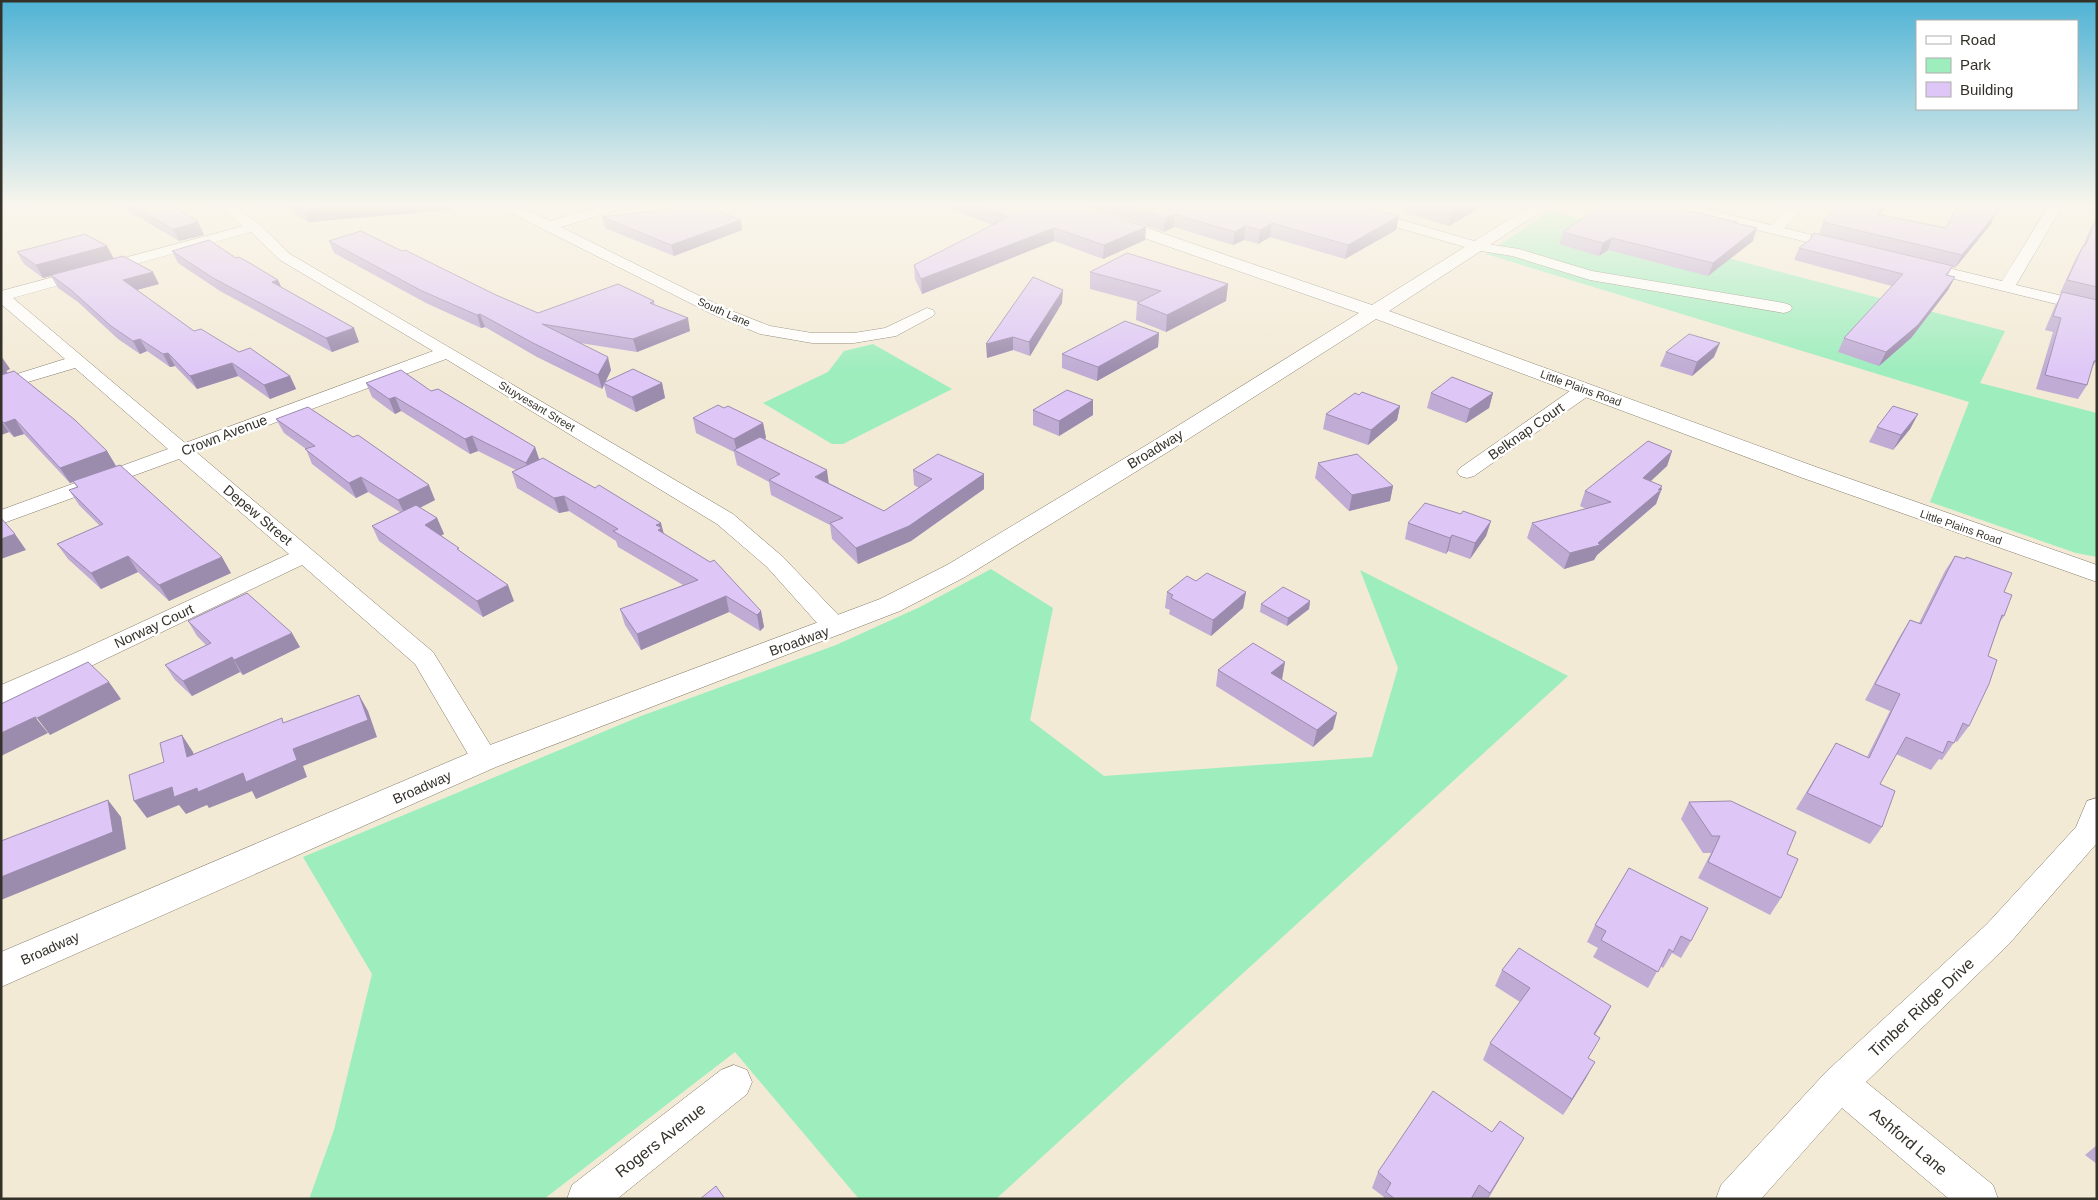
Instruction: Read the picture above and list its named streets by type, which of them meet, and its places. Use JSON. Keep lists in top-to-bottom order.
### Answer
{
  "streets": {
    "main road": ["Little Plains Road", "Broadway"],
    "street": [
      "South Lane",
      "Stuyvesant Street",
      "Belknap Court",
      "Crown Avenue",
      "Depew Street",
      "Norway Court",
      "Timber Ridge Drive",
      "Rogers Avenue",
      "Ashford Lane"
    ]
  },
  "crossings": [
    ["Little Plains Road", "Belknap Court"],
    ["Little Plains Road", "Broadway"],
    ["Stuyvesant Street", "Crown Avenue"],
    ["Stuyvesant Street", "Broadway"],
    ["Crown Avenue", "Depew Street"],
    ["Broadway", "Depew Street"],
    ["Depew Street", "Norway Court"],
    ["Timber Ridge Drive", "Ashford Lane"]
  ],
  "legend": ["Road", "Park", "Building"]
}
